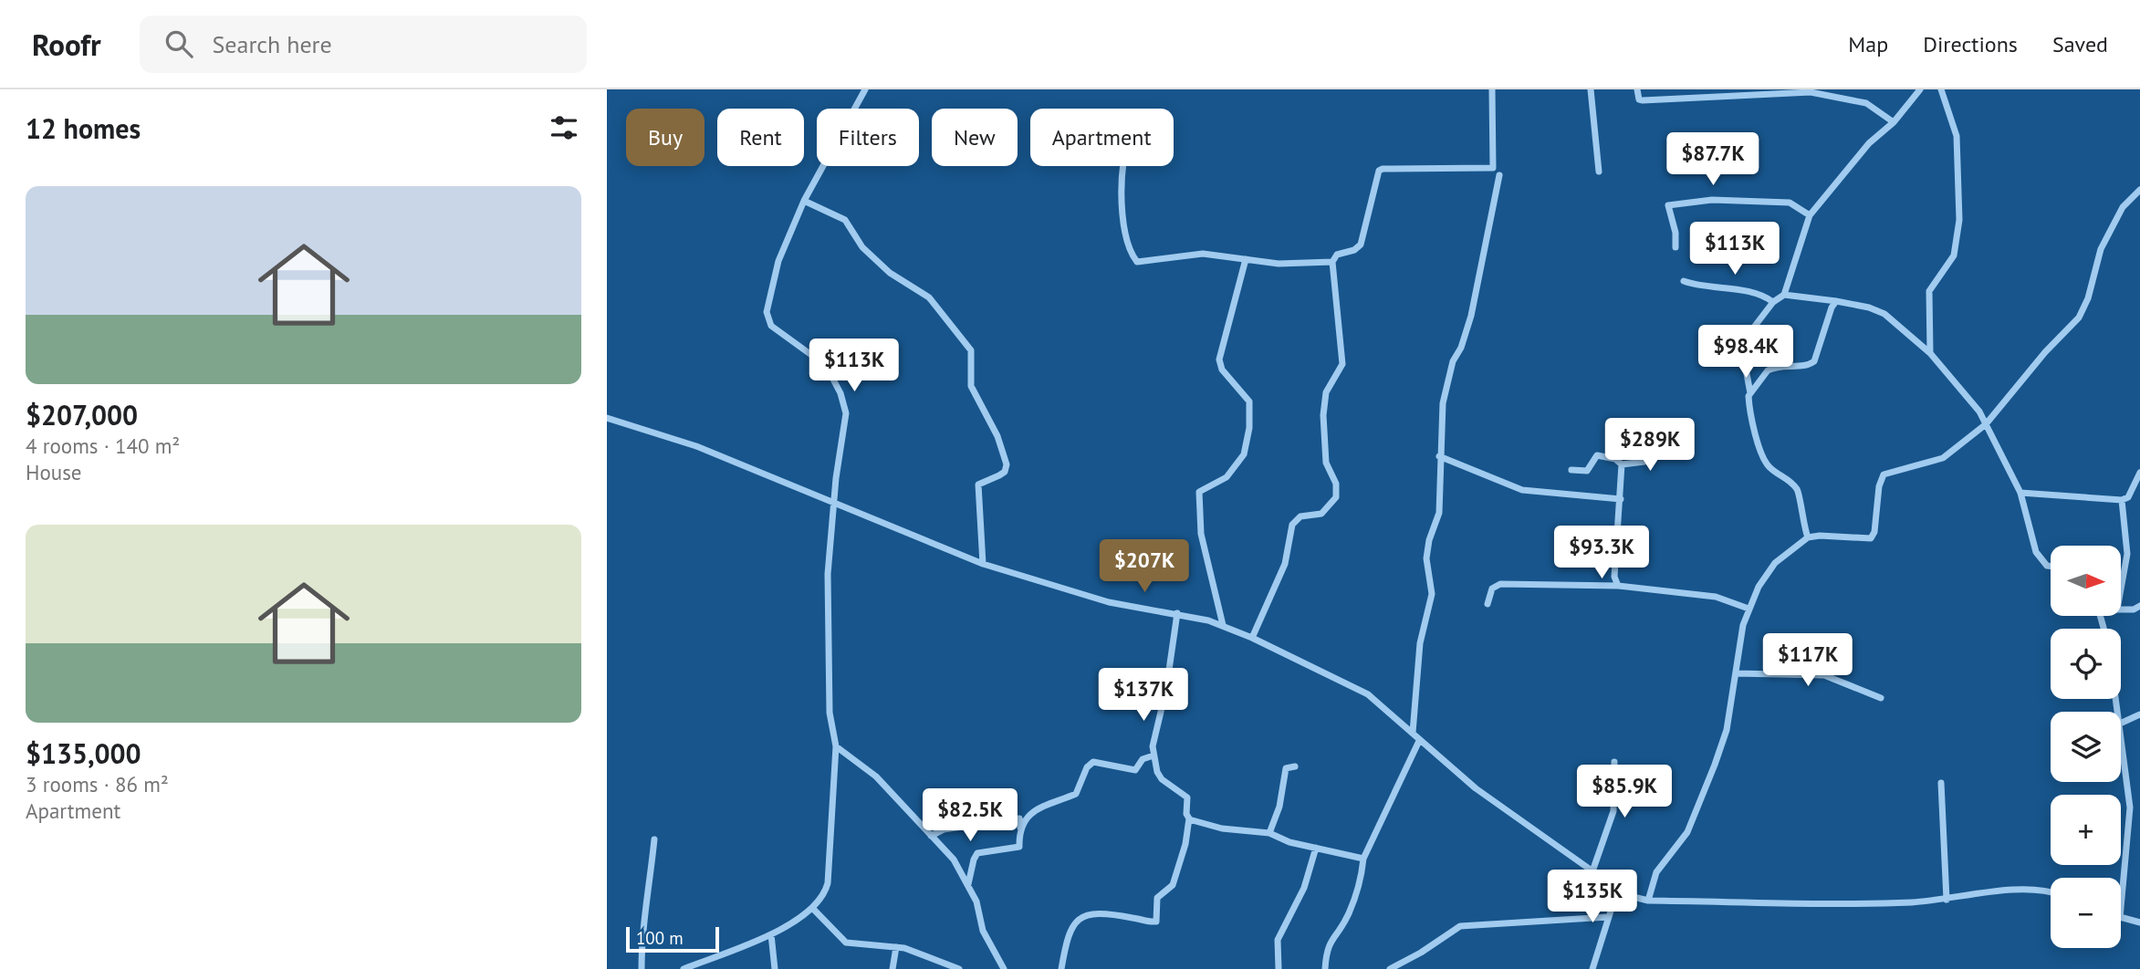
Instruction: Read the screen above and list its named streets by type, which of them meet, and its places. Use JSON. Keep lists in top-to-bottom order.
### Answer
{
  "scale_bar": "100 m",
  "north": "right",
  "page": {
    "header": "Roofr",
    "search": "Search here",
    "nav": ["Map", "Directions", "Saved"],
    "heading": "12 homes",
    "chip": [
      "Buy",
      "Rent",
      "Filters",
      "New",
      "Apartment"
    ],
    "price": [
      "$87.7K",
      "$113K",
      "$98.4K",
      "$113K",
      "$289K",
      "$93.3K",
      "$207K",
      "$117K",
      "$137K",
      "$85.9K",
      "$82.5K",
      "$135K"
    ],
    "list": [
      {
        "name": "$207,000",
        "note": "4 rooms · 140 m² · House"
      },
      {
        "name": "$135,000",
        "note": "3 rooms · 86 m² · Apartment"
      }
    ],
    "map_buttons": ["+", "−"],
    "scale": "100 m"
  }
}
